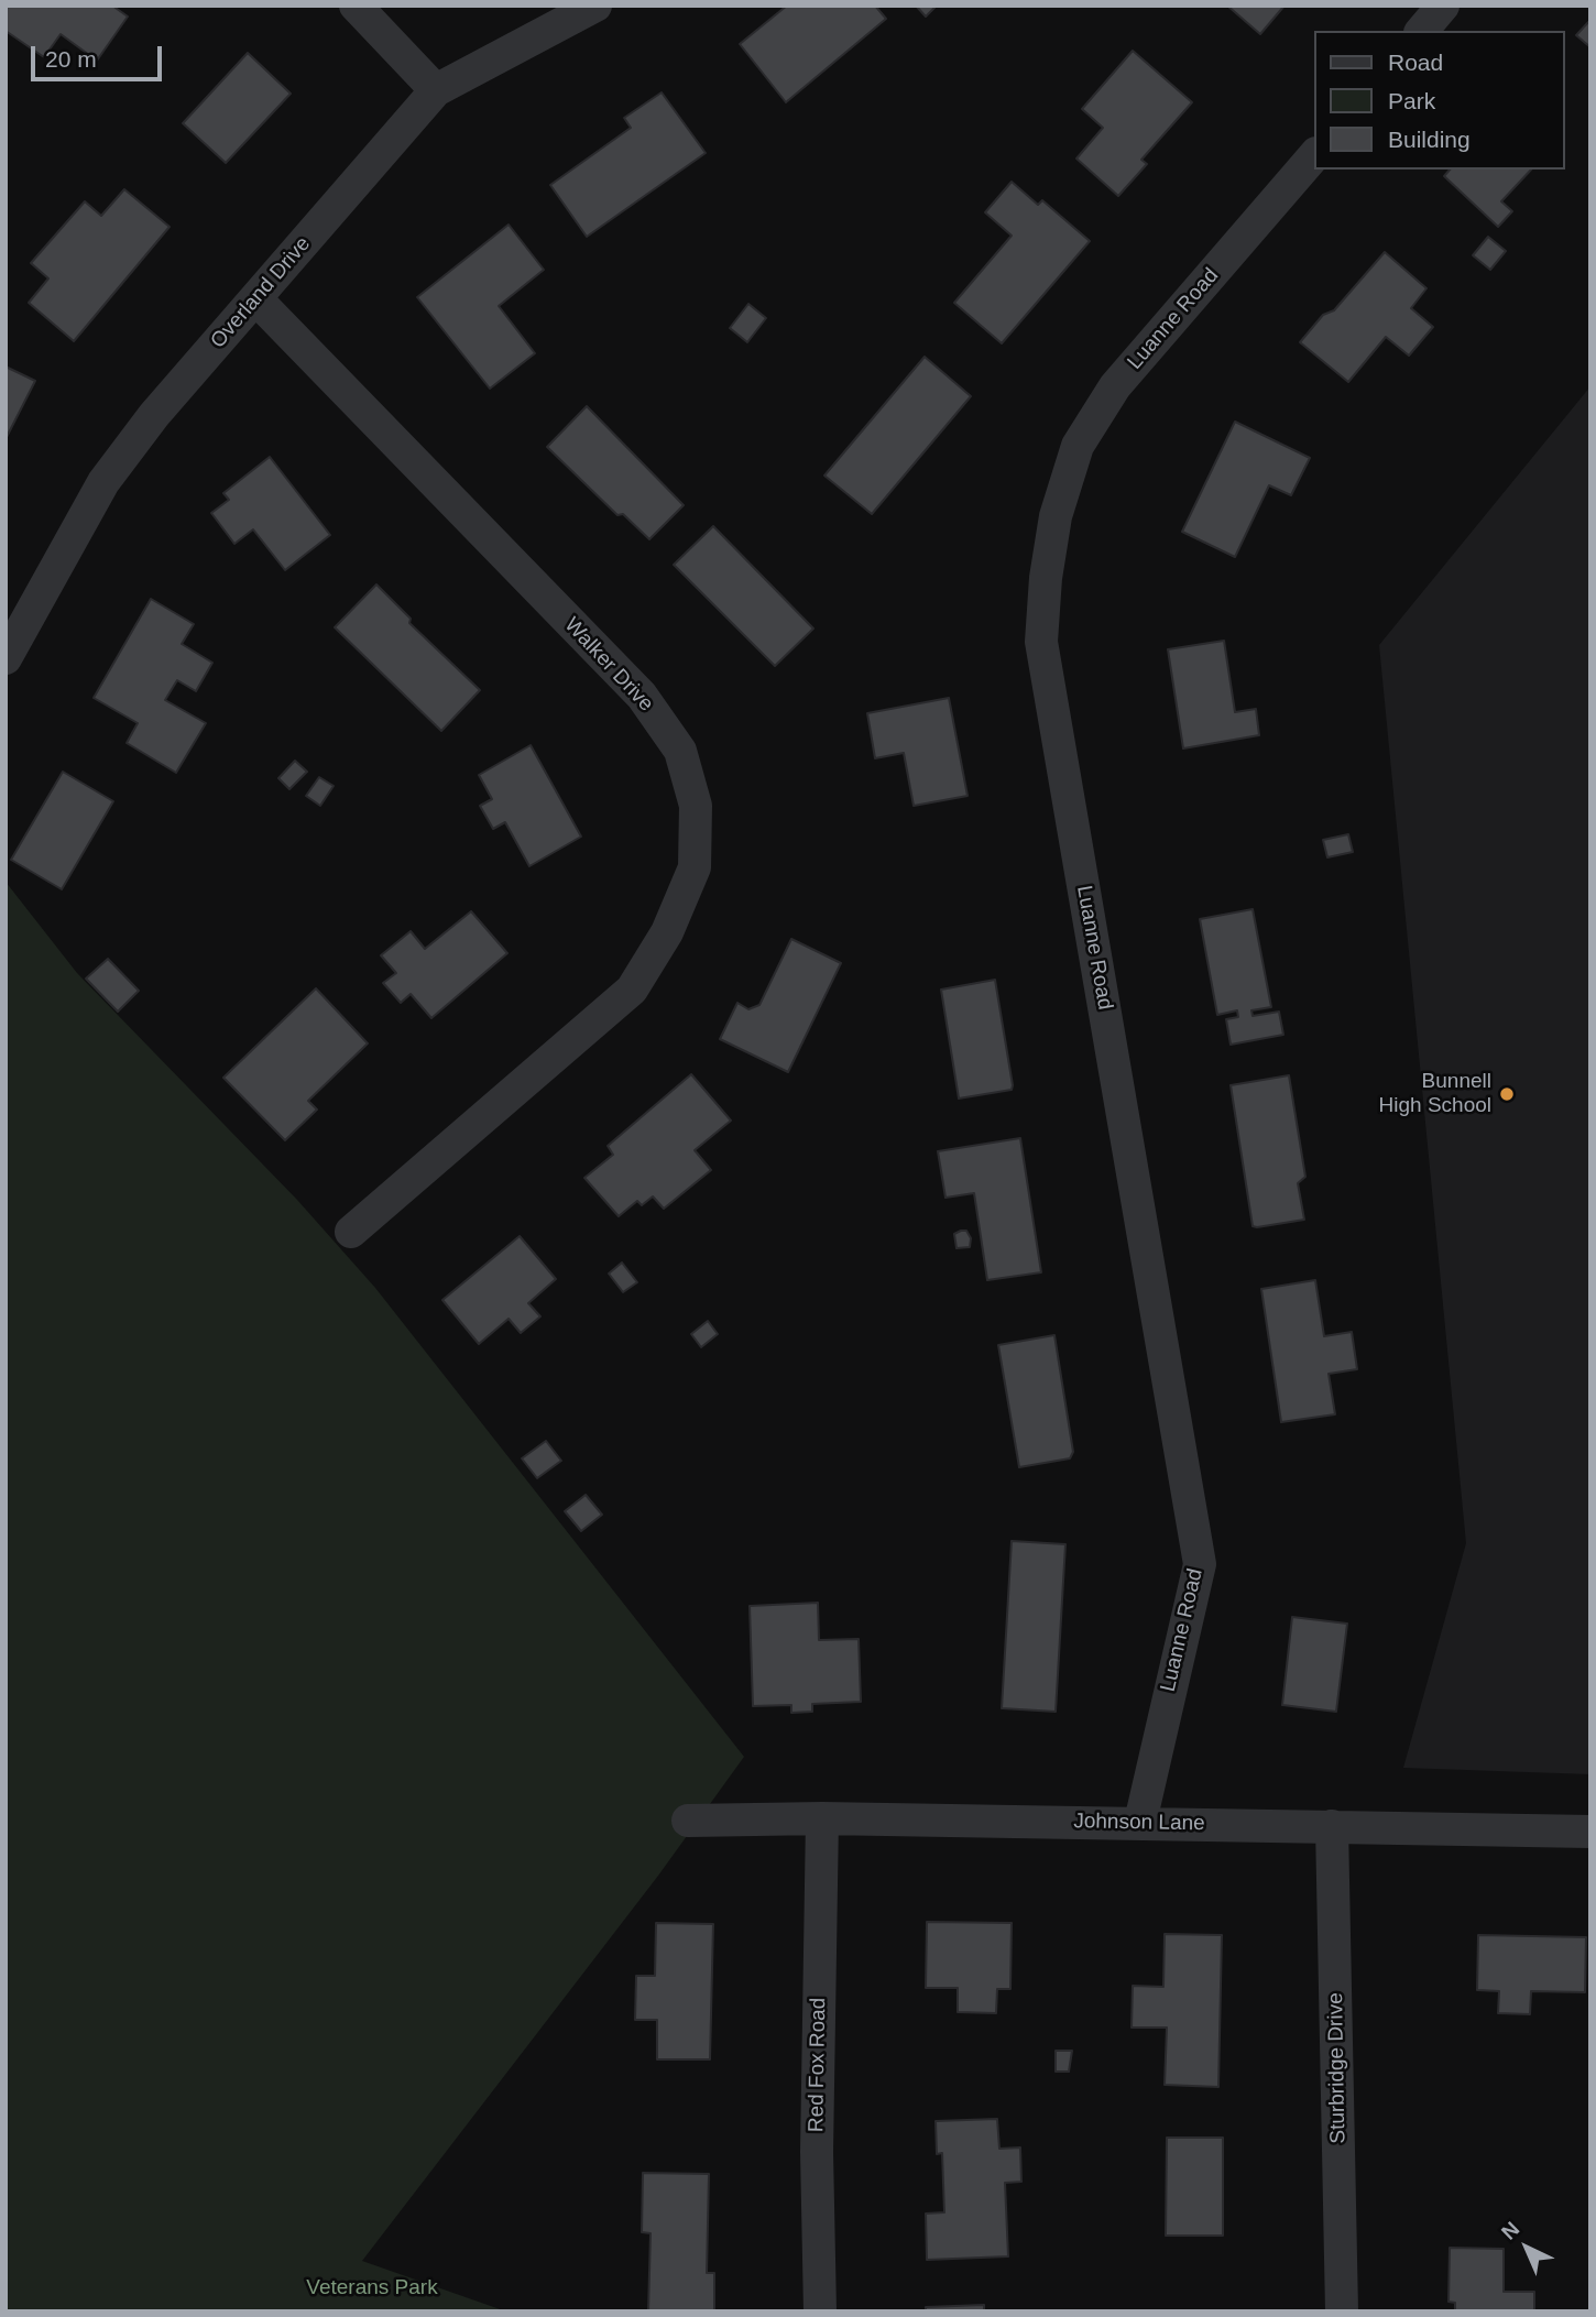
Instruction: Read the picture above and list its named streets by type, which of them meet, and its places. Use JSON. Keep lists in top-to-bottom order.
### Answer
{
  "streets": {
    "street": [
      "Overland Drive",
      "Luanne Road",
      "Walker Drive",
      "Johnson Lane",
      "Red Fox Road",
      "Sturbridge Drive"
    ]
  },
  "crossings": [
    ["Overland Drive", "Walker Drive"],
    ["Luanne Road", "Johnson Lane"],
    ["Johnson Lane", "Red Fox Road"],
    ["Johnson Lane", "Sturbridge Drive"]
  ],
  "parks": ["Veterans Park"],
  "places": ["Bunnell High School"],
  "legend": ["Road", "Park", "Building"],
  "scale_bar": "20 m",
  "north": "top left"
}
